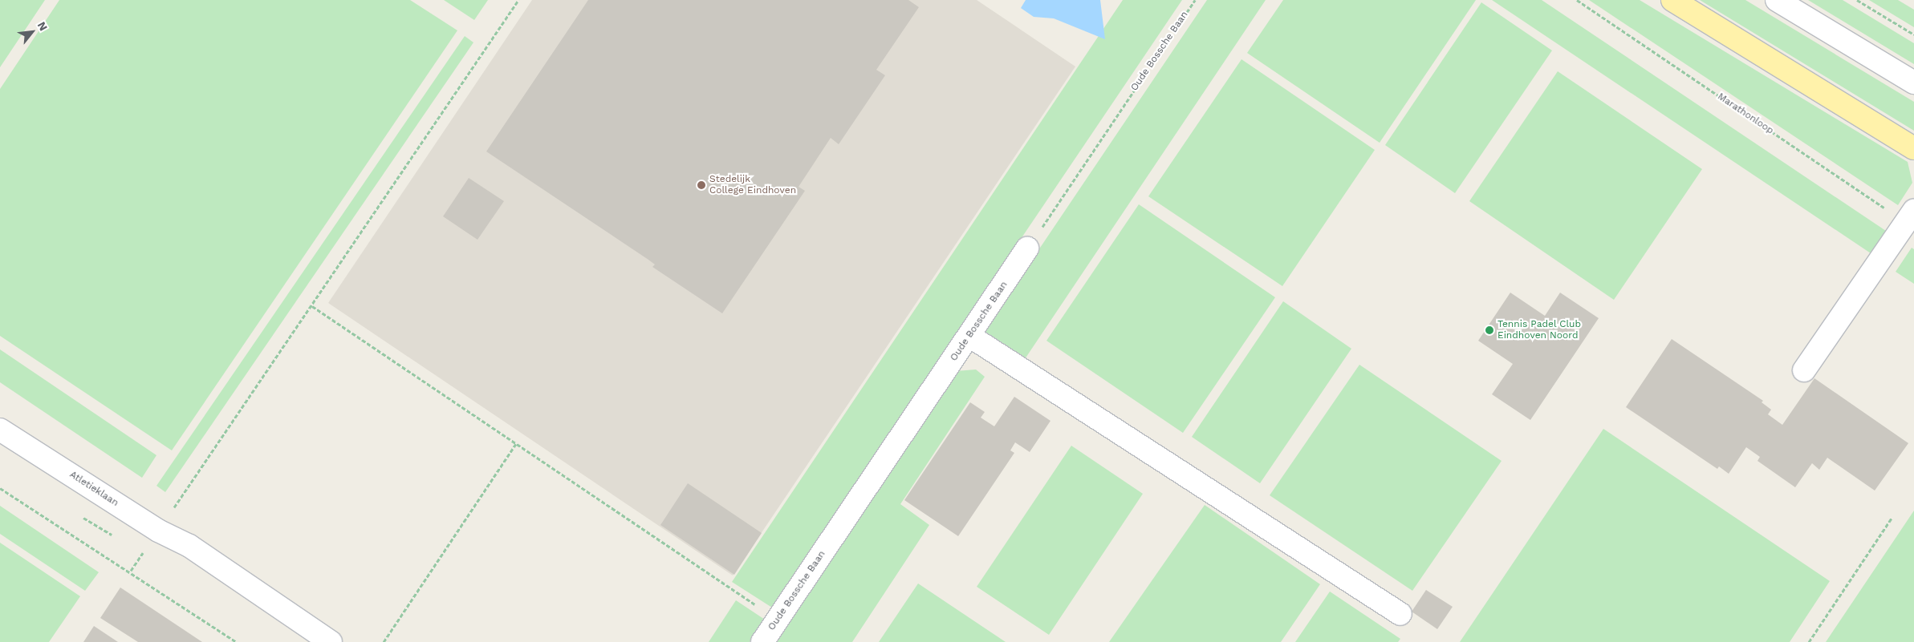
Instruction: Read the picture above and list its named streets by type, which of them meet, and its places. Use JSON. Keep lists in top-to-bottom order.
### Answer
{
  "streets": {
    "street": ["Oude Bossche Baan", "Atletieklaan"],
    "path": ["Marathonloop"]
  },
  "places": ["Stedelijk College Eindhoven", "Tennis Padel Club Eindhoven Noord"],
  "north": "top right"
}
